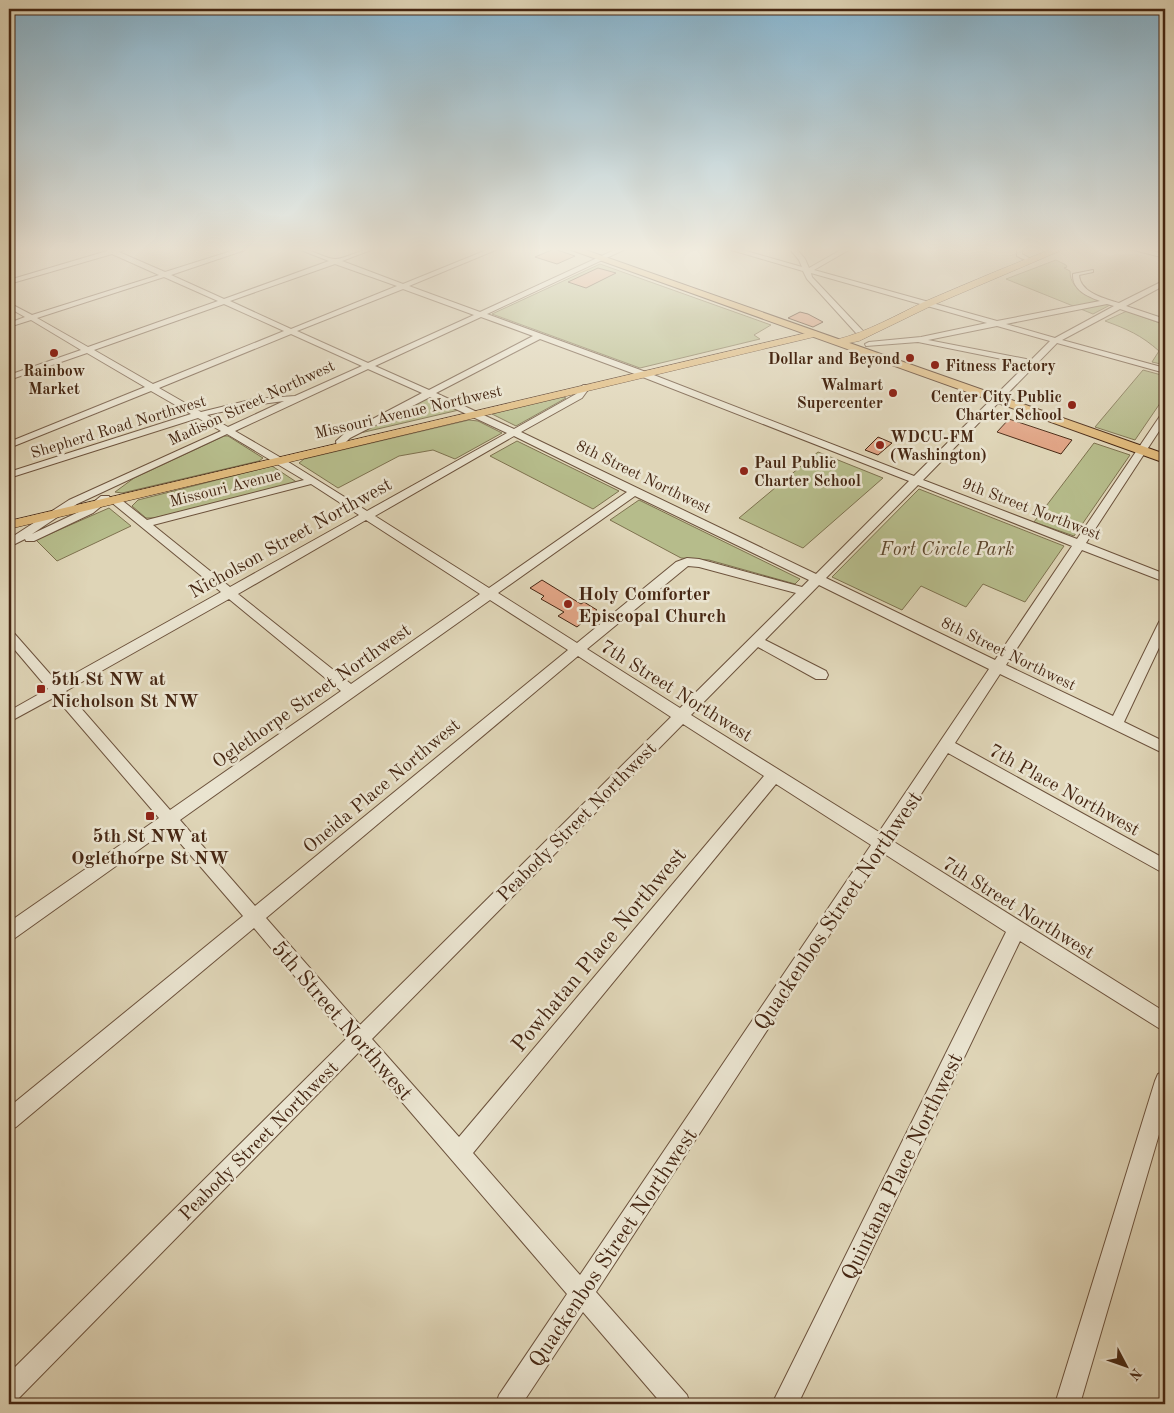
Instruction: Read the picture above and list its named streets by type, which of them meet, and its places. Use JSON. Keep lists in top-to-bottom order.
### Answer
{
  "streets": {
    "main road": ["Missouri Avenue Northwest"],
    "street": [
      "Madison Street Northwest",
      "Shepherd Road Northwest",
      "8th Street Northwest",
      "Missouri Avenue",
      "9th Street Northwest",
      "Nicholson Street Northwest",
      "7th Street Northwest",
      "Oglethorpe Street Northwest",
      "Oneida Place Northwest",
      "7th Place Northwest",
      "Peabody Street Northwest",
      "Quackenbos Street Northwest",
      "Powhatan Place Northwest",
      "5th Street Northwest",
      "Quintana Place Northwest"
    ]
  },
  "crossings": [
    ["Madison Street Northwest", "Missouri Avenue Northwest"],
    ["Madison Street Northwest", "Shepherd Road Northwest"],
    ["Madison Street Northwest", "8th Street Northwest"],
    ["Madison Street Northwest", "9th Street Northwest"],
    ["Madison Street Northwest", "7th Street Northwest"],
    ["Missouri Avenue Northwest", "8th Street Northwest"],
    ["Missouri Avenue Northwest", "9th Street Northwest"],
    ["Missouri Avenue Northwest", "Nicholson Street Northwest"],
    ["Missouri Avenue Northwest", "7th Street Northwest"],
    ["Shepherd Road Northwest", "7th Street Northwest"],
    ["8th Street Northwest", "Nicholson Street Northwest"],
    ["8th Street Northwest", "Oglethorpe Street Northwest"],
    ["8th Street Northwest", "Peabody Street Northwest"],
    ["8th Street Northwest", "Quackenbos Street Northwest"],
    ["Missouri Avenue", "7th Street Northwest"],
    ["9th Street Northwest", "Peabody Street Northwest"],
    ["9th Street Northwest", "Quackenbos Street Northwest"],
    ["Nicholson Street Northwest", "7th Street Northwest"],
    ["Nicholson Street Northwest", "5th Street Northwest"],
    ["7th Street Northwest", "Oglethorpe Street Northwest"],
    ["7th Street Northwest", "Oneida Place Northwest"],
    ["7th Street Northwest", "Peabody Street Northwest"],
    ["7th Street Northwest", "Quackenbos Street Northwest"],
    ["7th Street Northwest", "Powhatan Place Northwest"],
    ["7th Street Northwest", "Quintana Place Northwest"],
    ["Oglethorpe Street Northwest", "5th Street Northwest"],
    ["Oneida Place Northwest", "Peabody Street Northwest"],
    ["Oneida Place Northwest", "5th Street Northwest"],
    ["7th Place Northwest", "Quackenbos Street Northwest"],
    ["Peabody Street Northwest", "5th Street Northwest"],
    ["Quackenbos Street Northwest", "5th Street Northwest"],
    ["Powhatan Place Northwest", "5th Street Northwest"]
  ],
  "parks": ["Fort Circle Park"],
  "places": {
    "other": [
      "Rainbow Market",
      "Dollar and Beyond",
      "Fitness Factory",
      "Walmart Supercenter",
      "Center City Public Charter School",
      "WDCU-FM (Washington)",
      "Paul Public Charter School",
      "Holy Comforter Episcopal Church"
    ],
    "transit": ["5th St NW at Nicholson St NW", "5th St NW at Oglethorpe St NW"]
  },
  "north": "bottom right"
}
